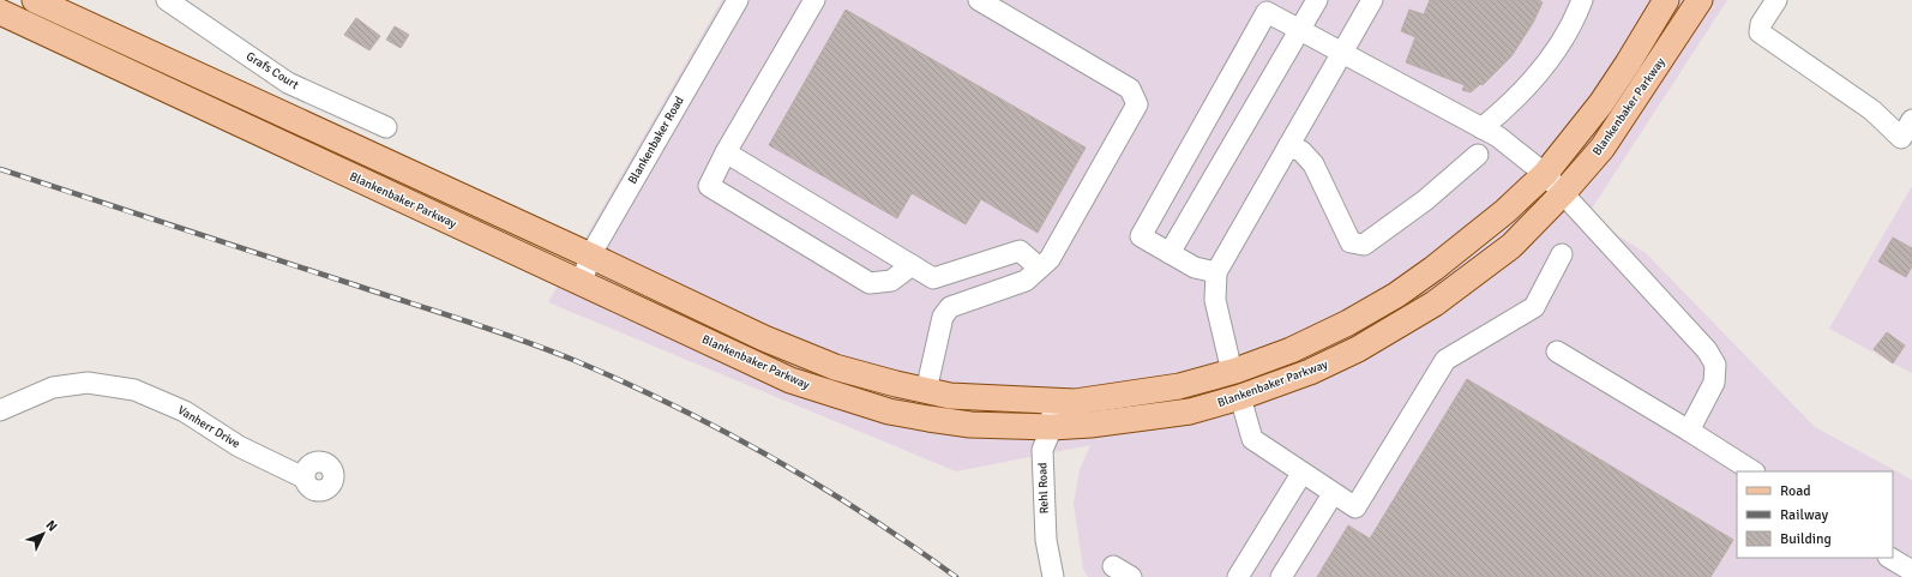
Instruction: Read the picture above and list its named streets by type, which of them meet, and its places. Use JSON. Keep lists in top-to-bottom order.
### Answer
{
  "streets": {
    "main road": ["Blankenbaker Parkway"],
    "street": [
      "Grafs Court",
      "Blankenbaker Road",
      "Vanherr Drive",
      "Rehl Road"
    ]
  },
  "crossings": [
    ["Blankenbaker Parkway", "Blankenbaker Road"],
    ["Blankenbaker Parkway", "Rehl Road"]
  ],
  "legend": ["Road", "Railway", "Building"],
  "north": "top right"
}
